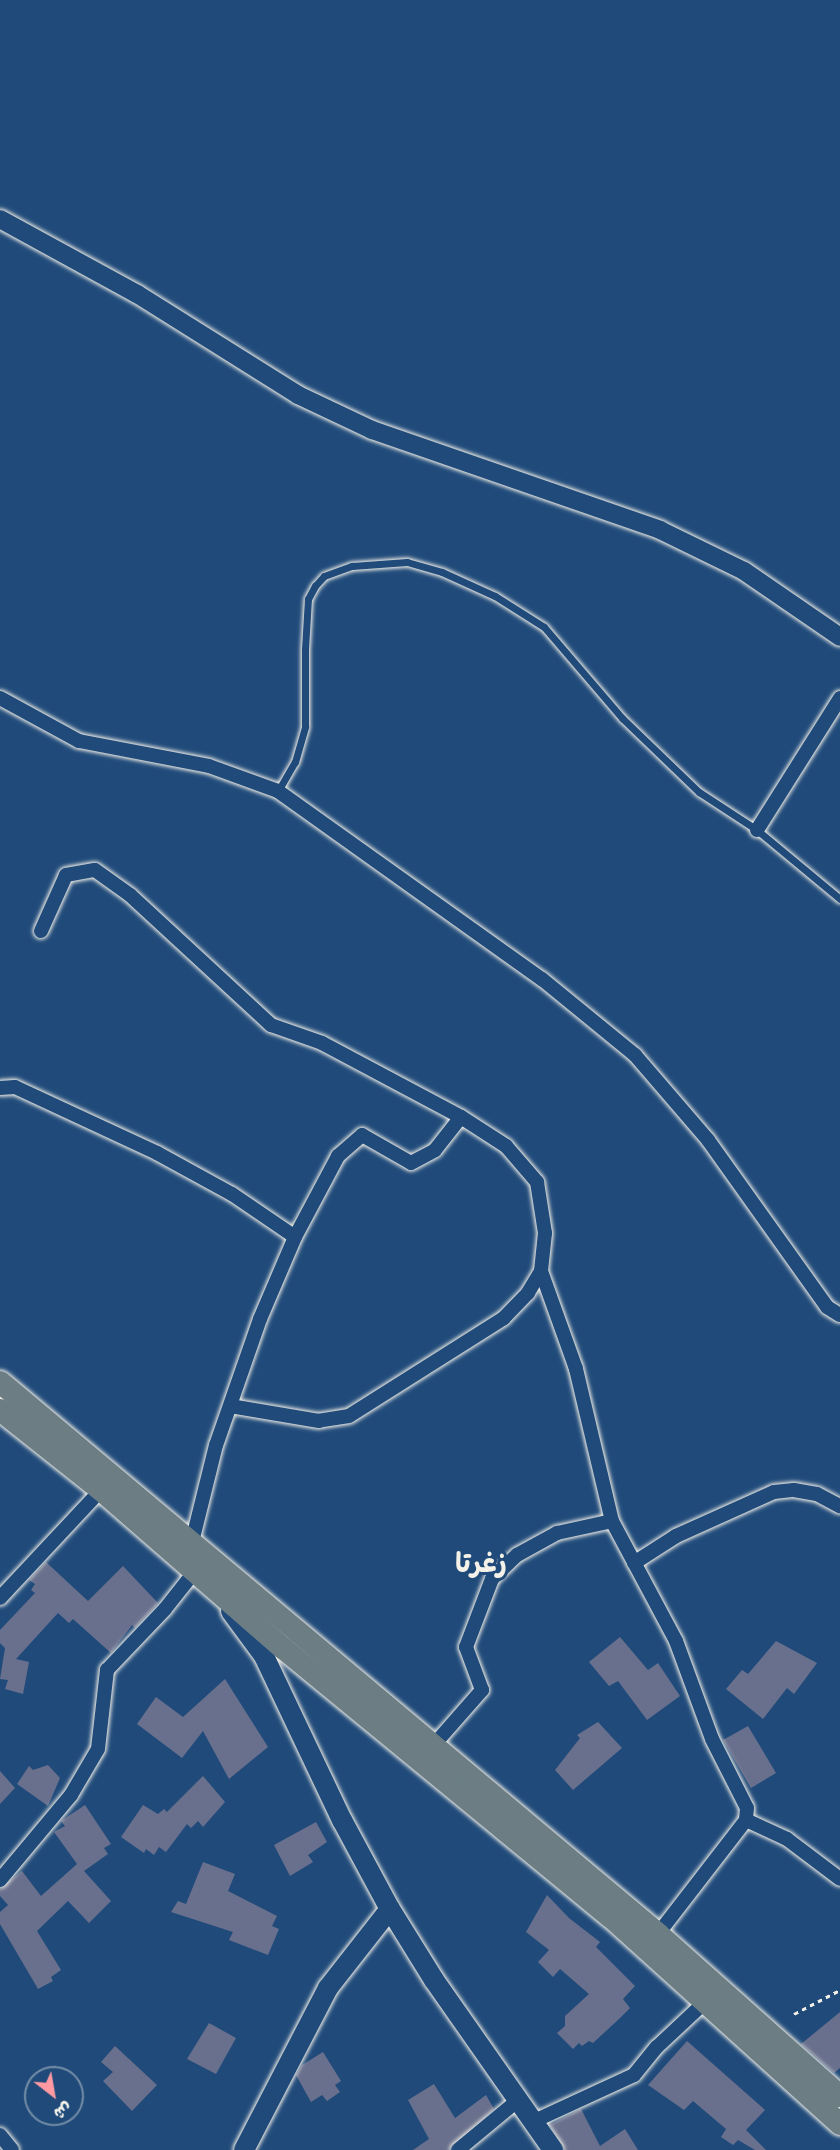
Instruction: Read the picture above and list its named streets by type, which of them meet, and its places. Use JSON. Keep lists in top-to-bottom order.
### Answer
{
  "districts": ["زغرتا"],
  "north": "bottom right"
}
